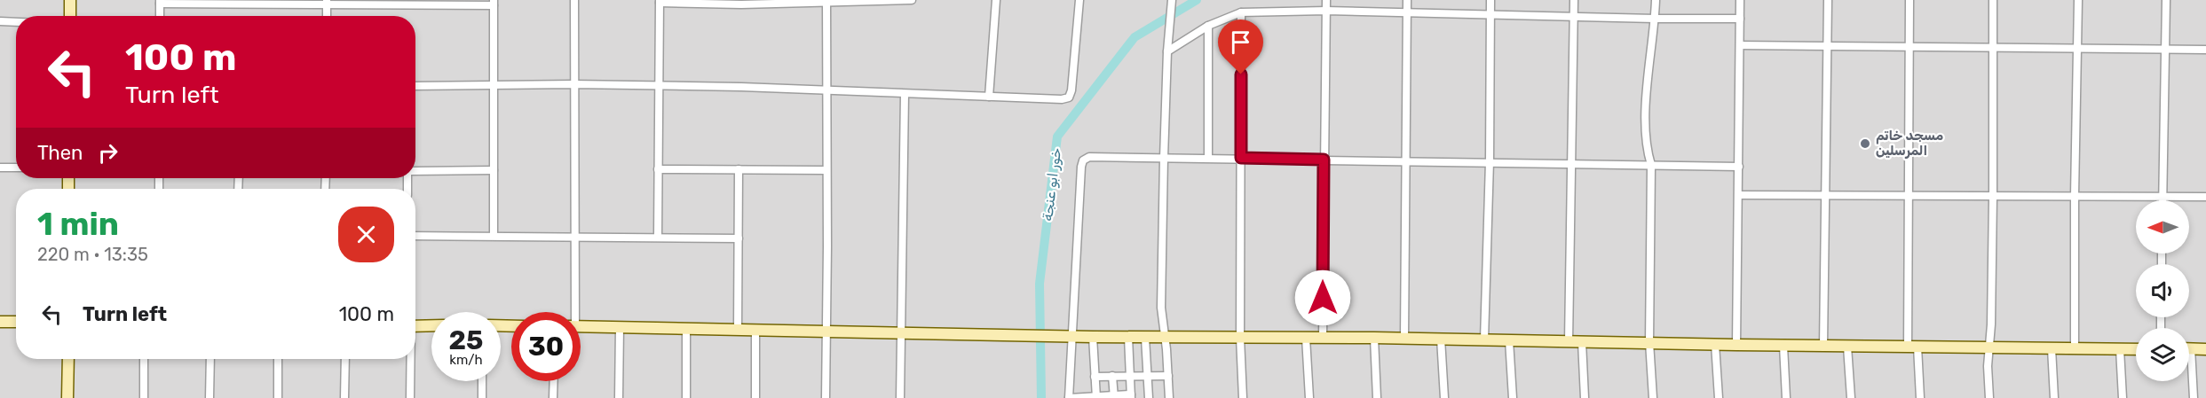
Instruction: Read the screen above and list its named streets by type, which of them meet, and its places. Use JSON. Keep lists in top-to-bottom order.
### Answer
{
  "water": ["خور ابو عنجة"],
  "places": ["مسجد خاتم المرسلين"],
  "north": "left",
  "page": {
    "turn": ["100 m", "Turn left"],
    "then": "Then",
    "heading": ["1 min", "220 m · 13:35"],
    "list": [
      {
        "name": "Turn left",
        "value": "100 m"
      }
    ],
    "speed": "25 km/h",
    "limit": "30"
  }
}
